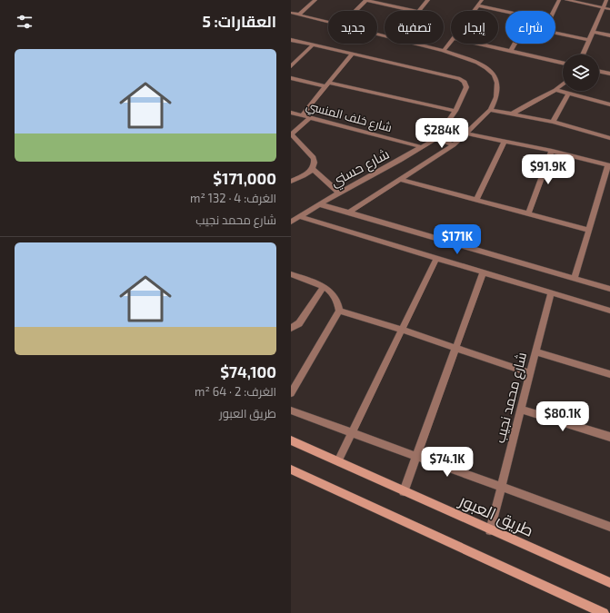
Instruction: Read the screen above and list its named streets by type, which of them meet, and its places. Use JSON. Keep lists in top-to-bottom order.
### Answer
{
  "streets": {
    "street": [
      "شارع خلف المنسي",
      "شارع حسني",
      "شارع محمد نجيب",
      "طريق العبور"
    ]
  },
  "crossings": [
    ["شارع خلف المنسي", "شارع حسني"],
    ["شارع محمد نجيب", "طريق العبور"]
  ],
  "page": {
    "heading": "العقارات: 5",
    "chip": [
      "شراء",
      "إيجار",
      "تصفية",
      "جديد"
    ],
    "list": [
      {
        "name": "$171,000",
        "note": "الغرف: 4 · 132 m² · شارع محمد نجيب"
      },
      {
        "name": "$74,100",
        "note": "الغرف: 2 · 64 m² · طريق العبور"
      }
    ],
    "price": [
      "$284K",
      "$91.9K",
      "$171K",
      "$80.1K",
      "$74.1K"
    ]
  }
}
